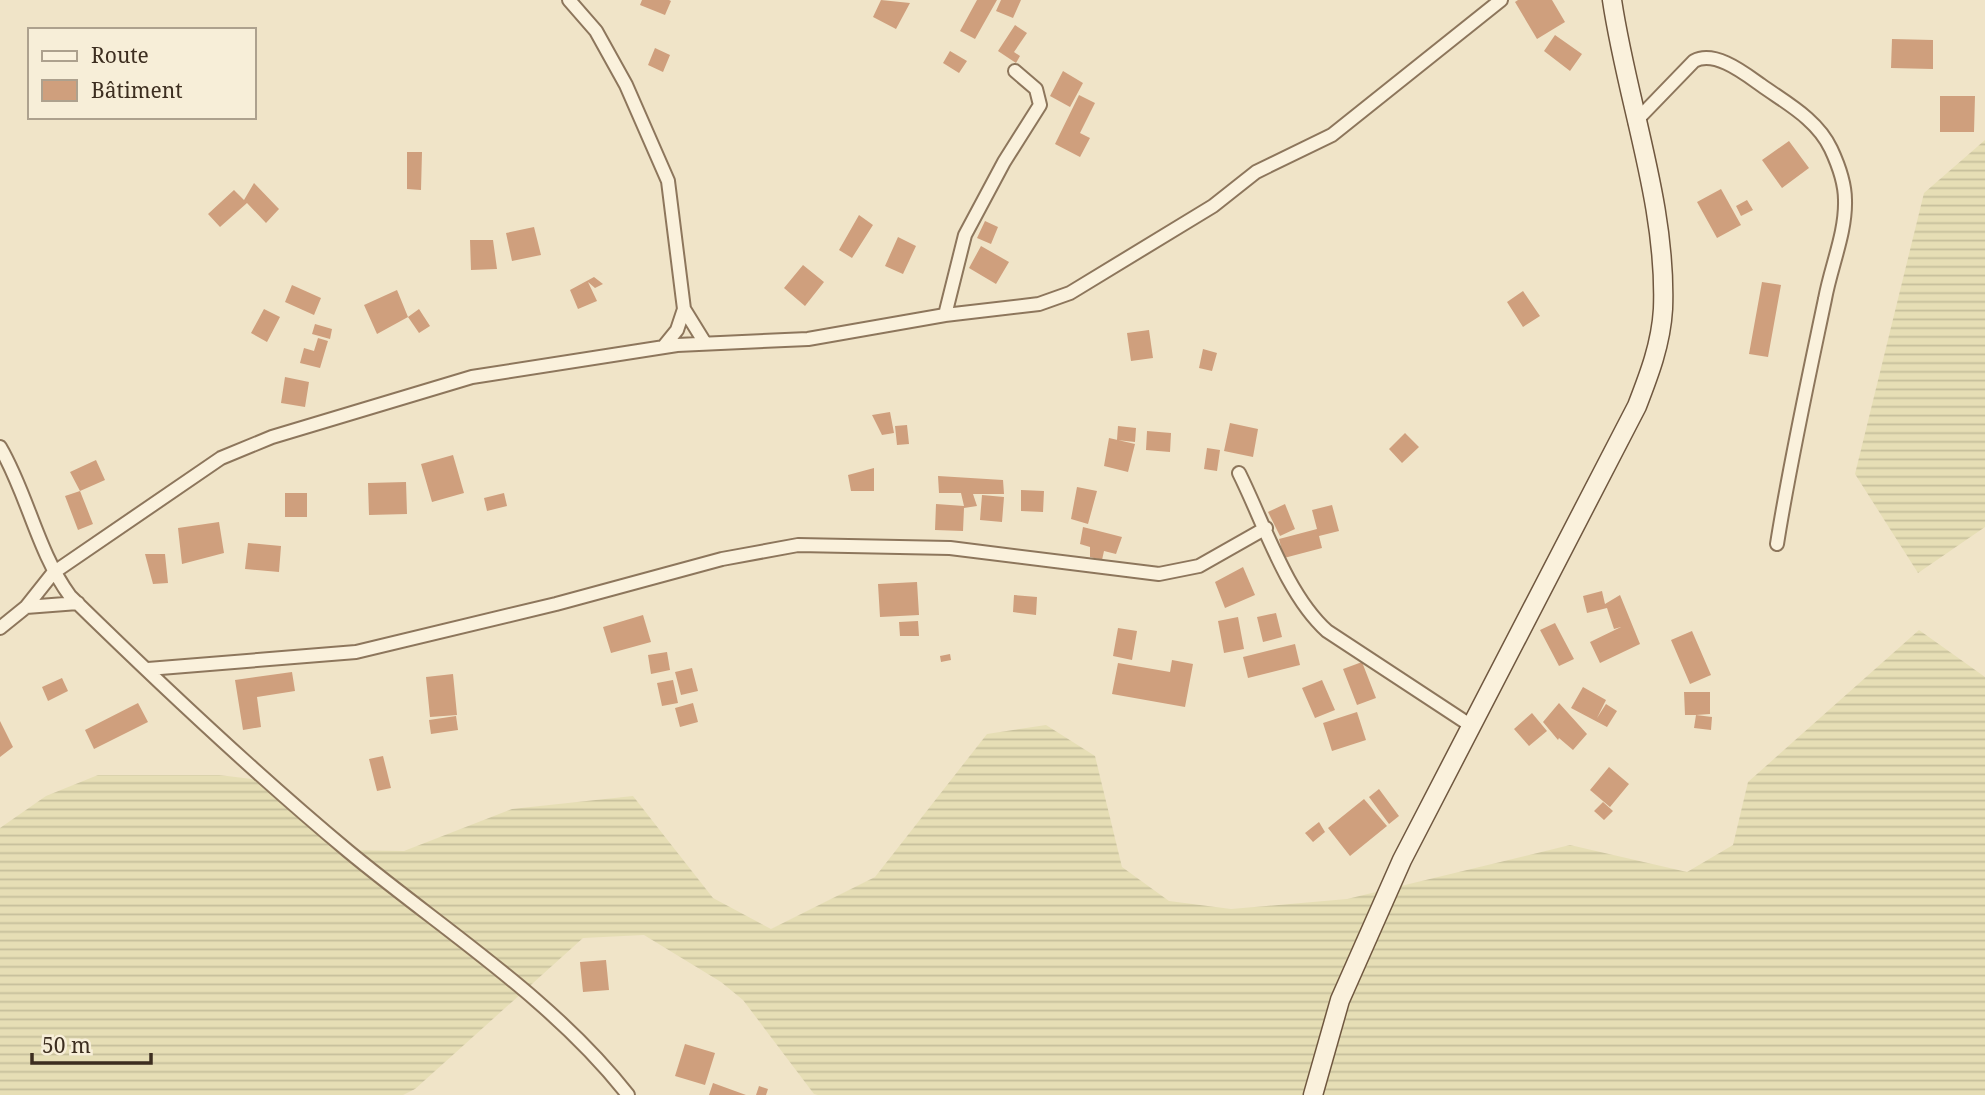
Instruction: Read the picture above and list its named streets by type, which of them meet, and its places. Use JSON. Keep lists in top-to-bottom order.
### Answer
{
  "legend": ["Route", "Bâtiment"],
  "scale_bar": "50 m"
}
